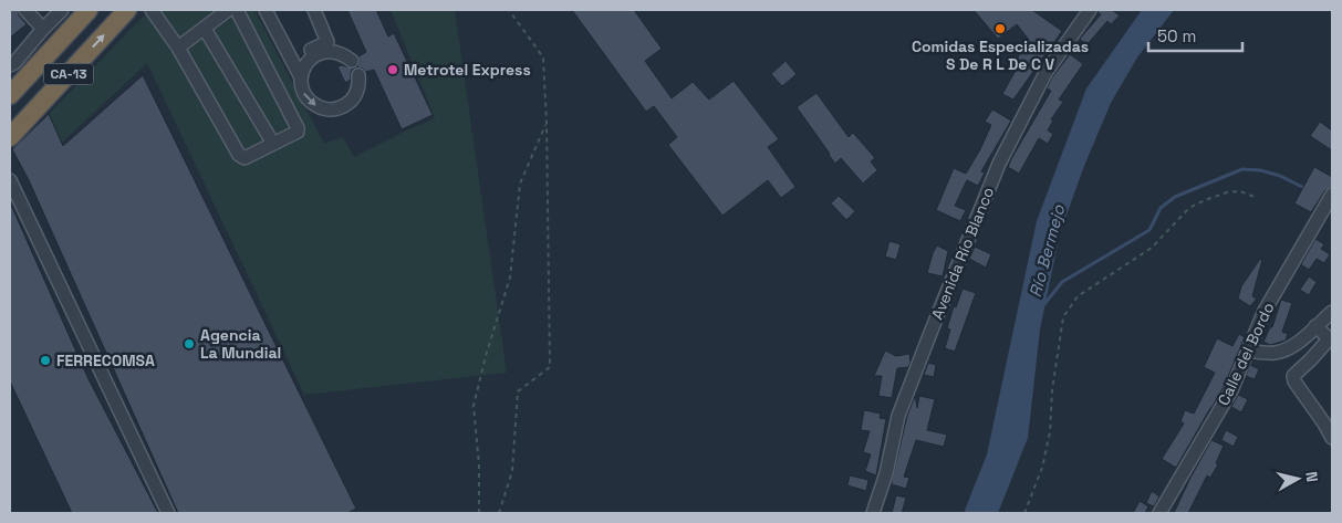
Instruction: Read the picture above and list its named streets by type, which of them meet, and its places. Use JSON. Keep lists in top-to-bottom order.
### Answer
{
  "streets": {
    "highway": ["CA-13"],
    "street": ["Avenida Río Blanco", "Calle del Bordo"]
  },
  "water": ["Río Bermejo"],
  "places": [
    "Comidas Especializadas S De R L De C V",
    "Metrotel Express",
    "Agencia La Mundial",
    "FERRECOMSA"
  ],
  "scale_bar": "50 m",
  "north": "right"
}
